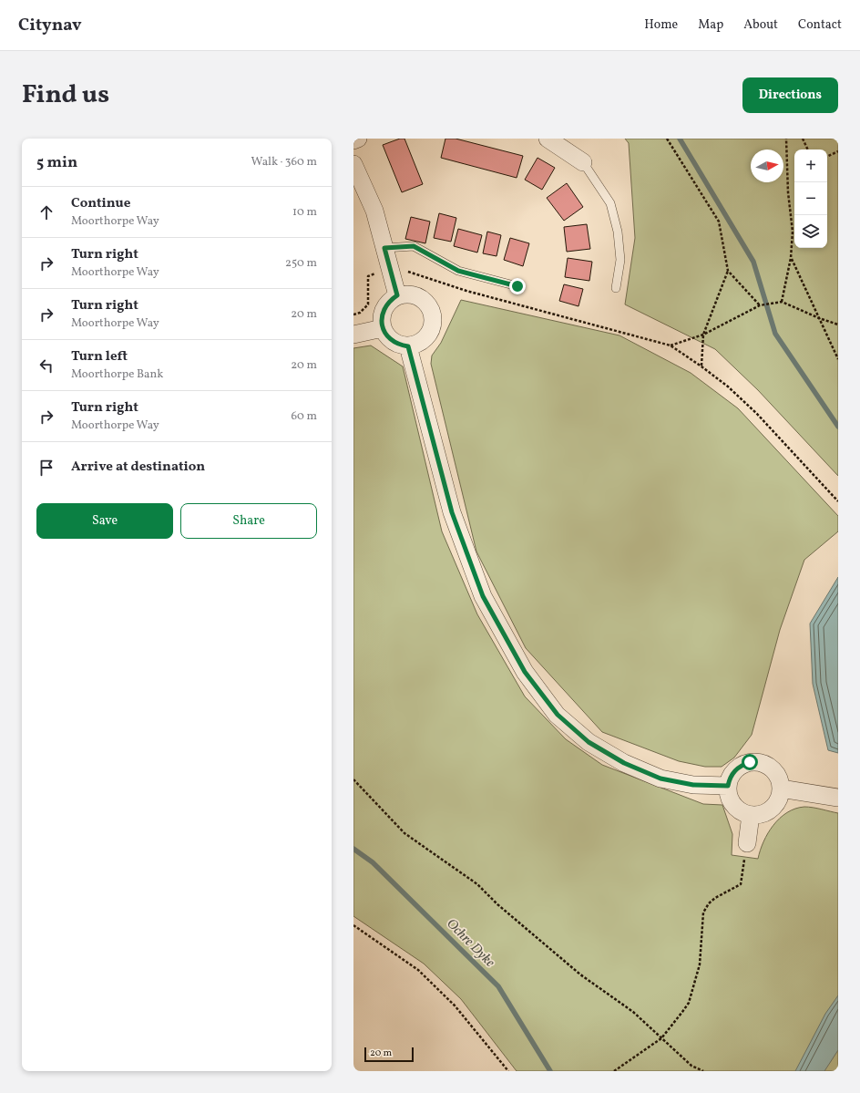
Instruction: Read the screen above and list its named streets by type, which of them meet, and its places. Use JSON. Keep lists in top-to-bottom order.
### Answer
{
  "water": ["Ochre Dyke"],
  "scale_bar": "20 m",
  "north": "right",
  "page": {
    "header": "Citynav",
    "nav": [
      "Home",
      "Map",
      "About",
      "Contact"
    ],
    "title": "Find us",
    "buttons": [
      "Directions",
      ["Save", "Share"]
    ],
    "heading": ["5 min", "Walk · 360 m"],
    "map_buttons": ["+", "−"],
    "list": [
      ["Continue", "Moorthorpe Way", "10 m"],
      ["Turn right", "Moorthorpe Way", "250 m"],
      ["Turn right", "Moorthorpe Way", "20 m"],
      ["Turn left", "Moorthorpe Bank", "20 m"],
      ["Turn right", "Moorthorpe Way", "60 m"],
      "Arrive at destination"
    ],
    "scale": "20 m"
  }
}
